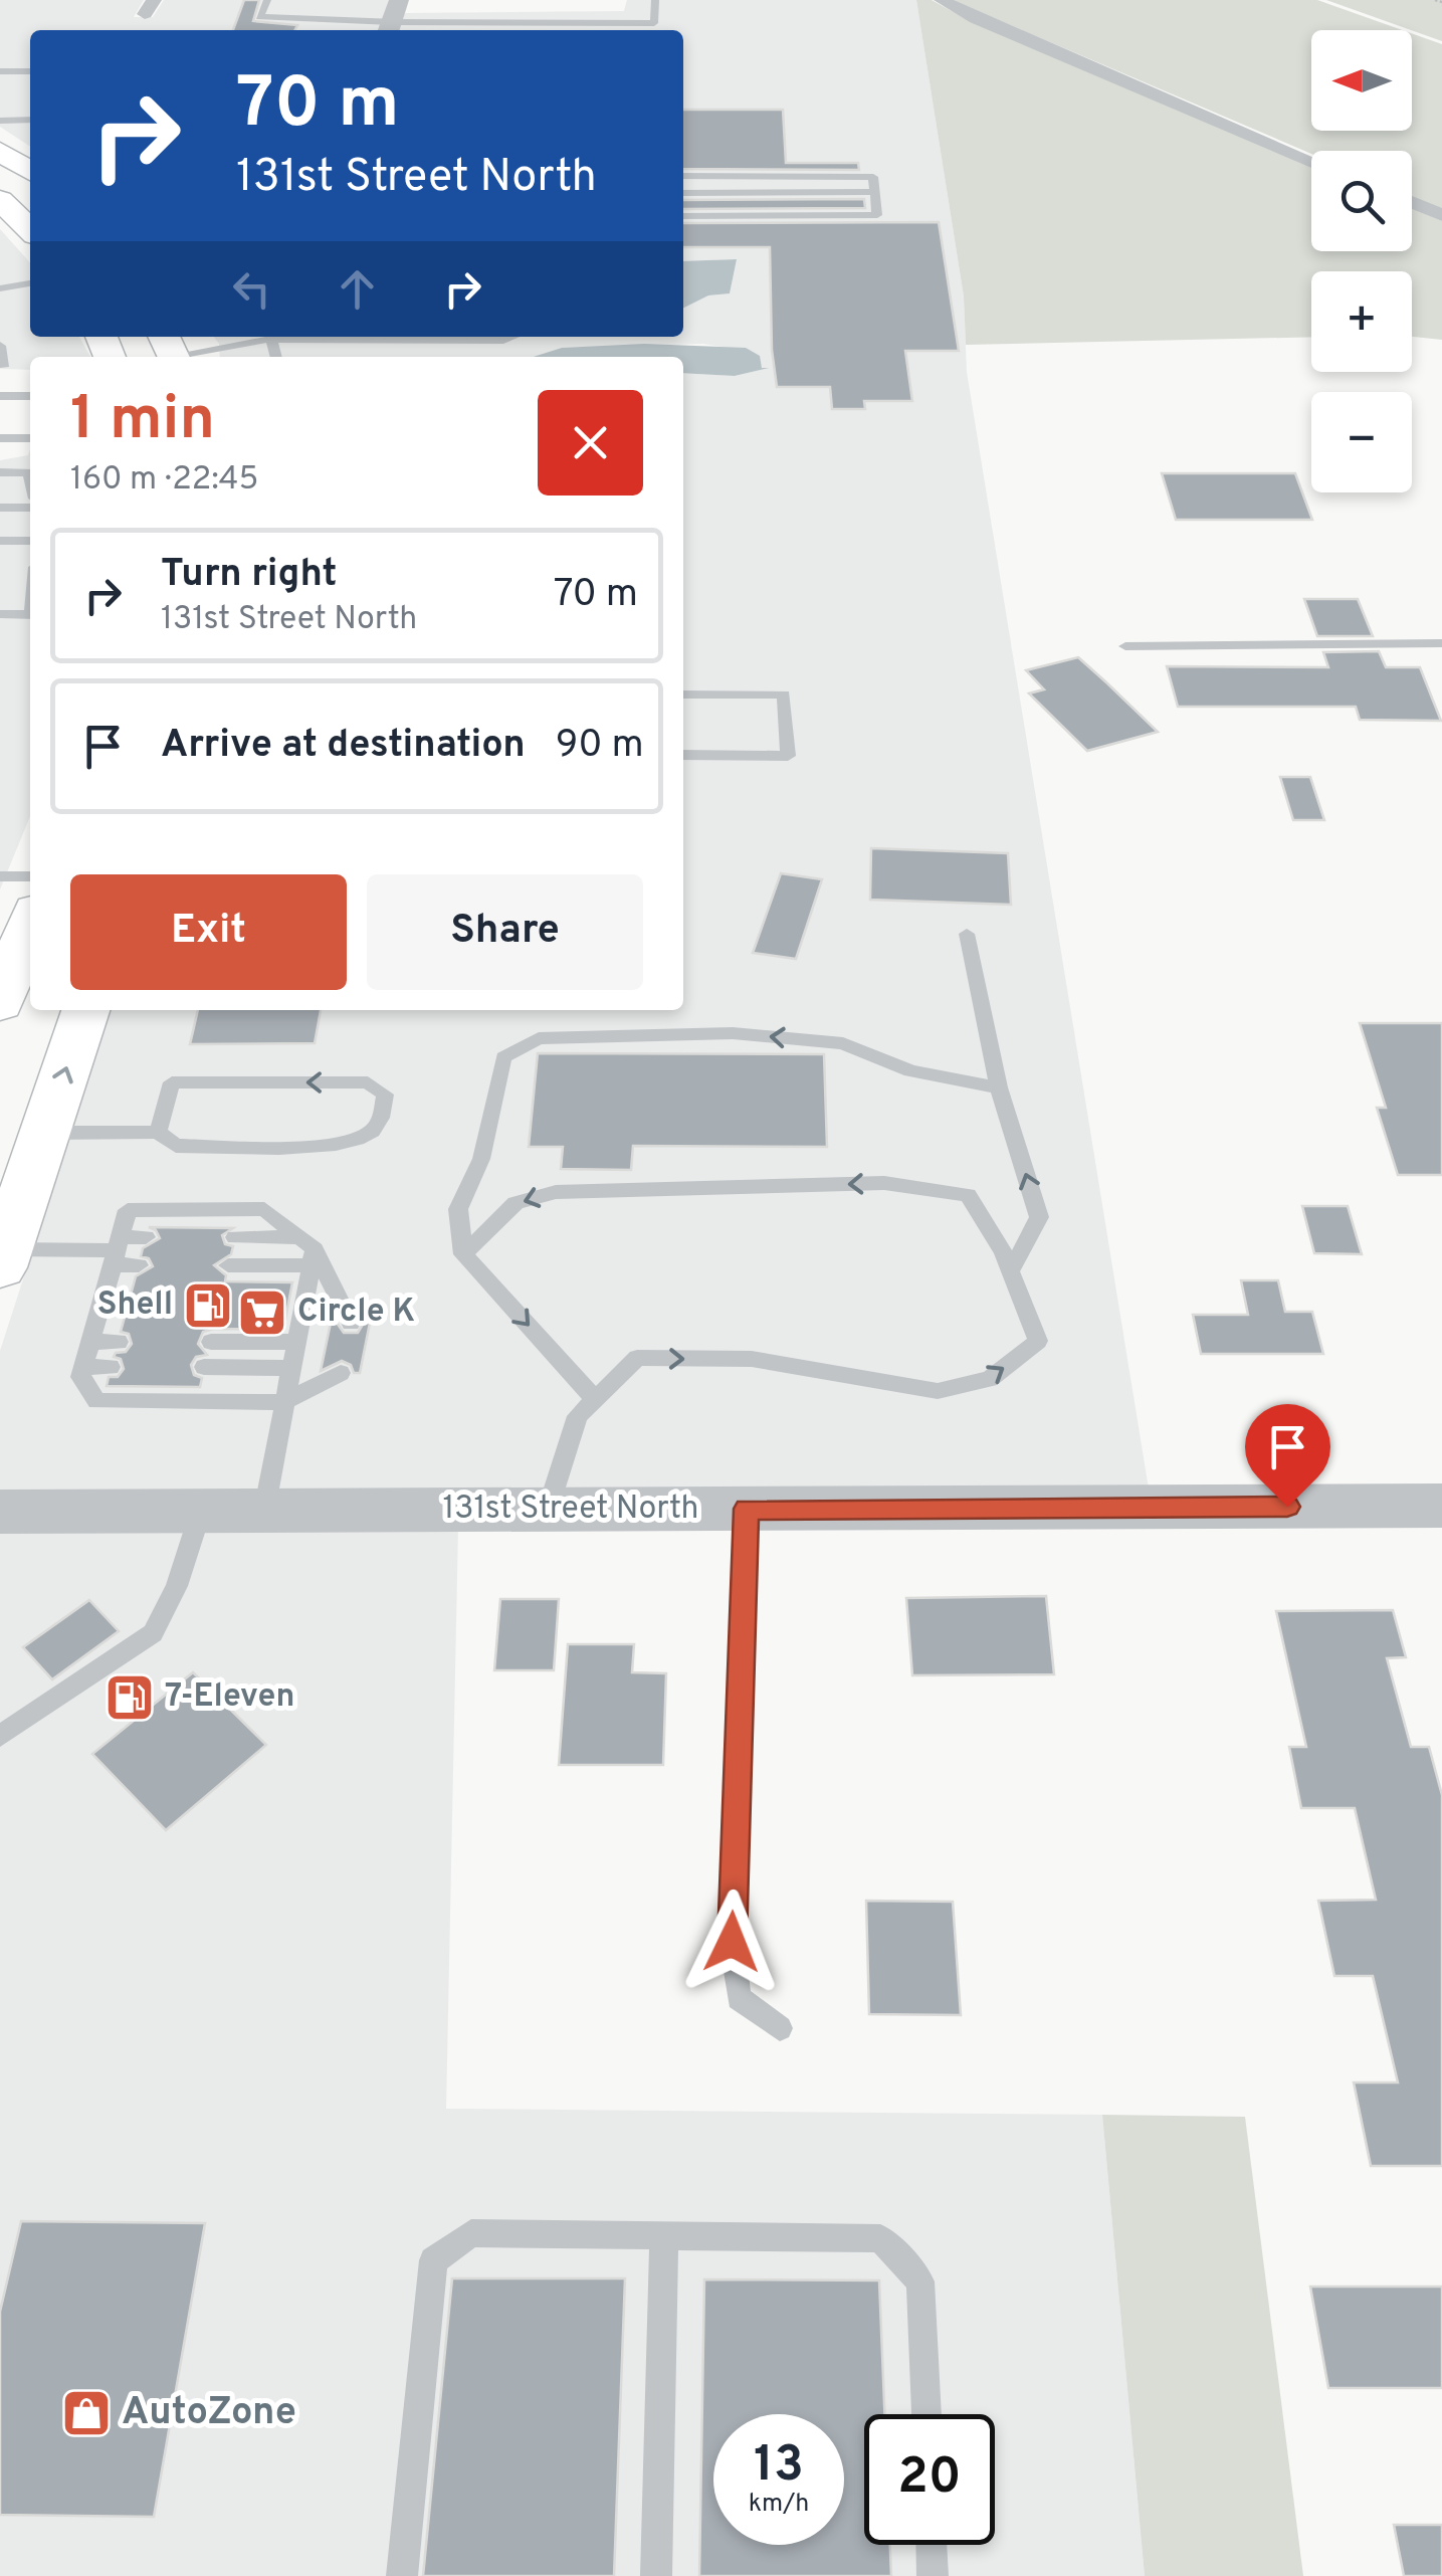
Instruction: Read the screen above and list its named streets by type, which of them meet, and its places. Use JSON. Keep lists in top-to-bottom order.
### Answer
{
  "streets": {
    "street": ["131st Street North"]
  },
  "places": {
    "fuel station": ["Shell", "7-Eleven"],
    "supermarket": ["Circle K"],
    "shop": ["AutoZone"]
  },
  "north": "left",
  "page": {
    "map_buttons": ["+", "−"],
    "turn": ["70 m", "131st Street North"],
    "heading": ["1 min", "160 m · 22:45"],
    "list": [
      {
        "name": "Turn right",
        "note": "131st Street North",
        "value": "70 m"
      },
      {
        "name": "Arrive at destination",
        "value": "90 m"
      }
    ],
    "buttons": ["Exit", "Share"],
    "speed": "13 km/h",
    "limit": "20"
  }
}
